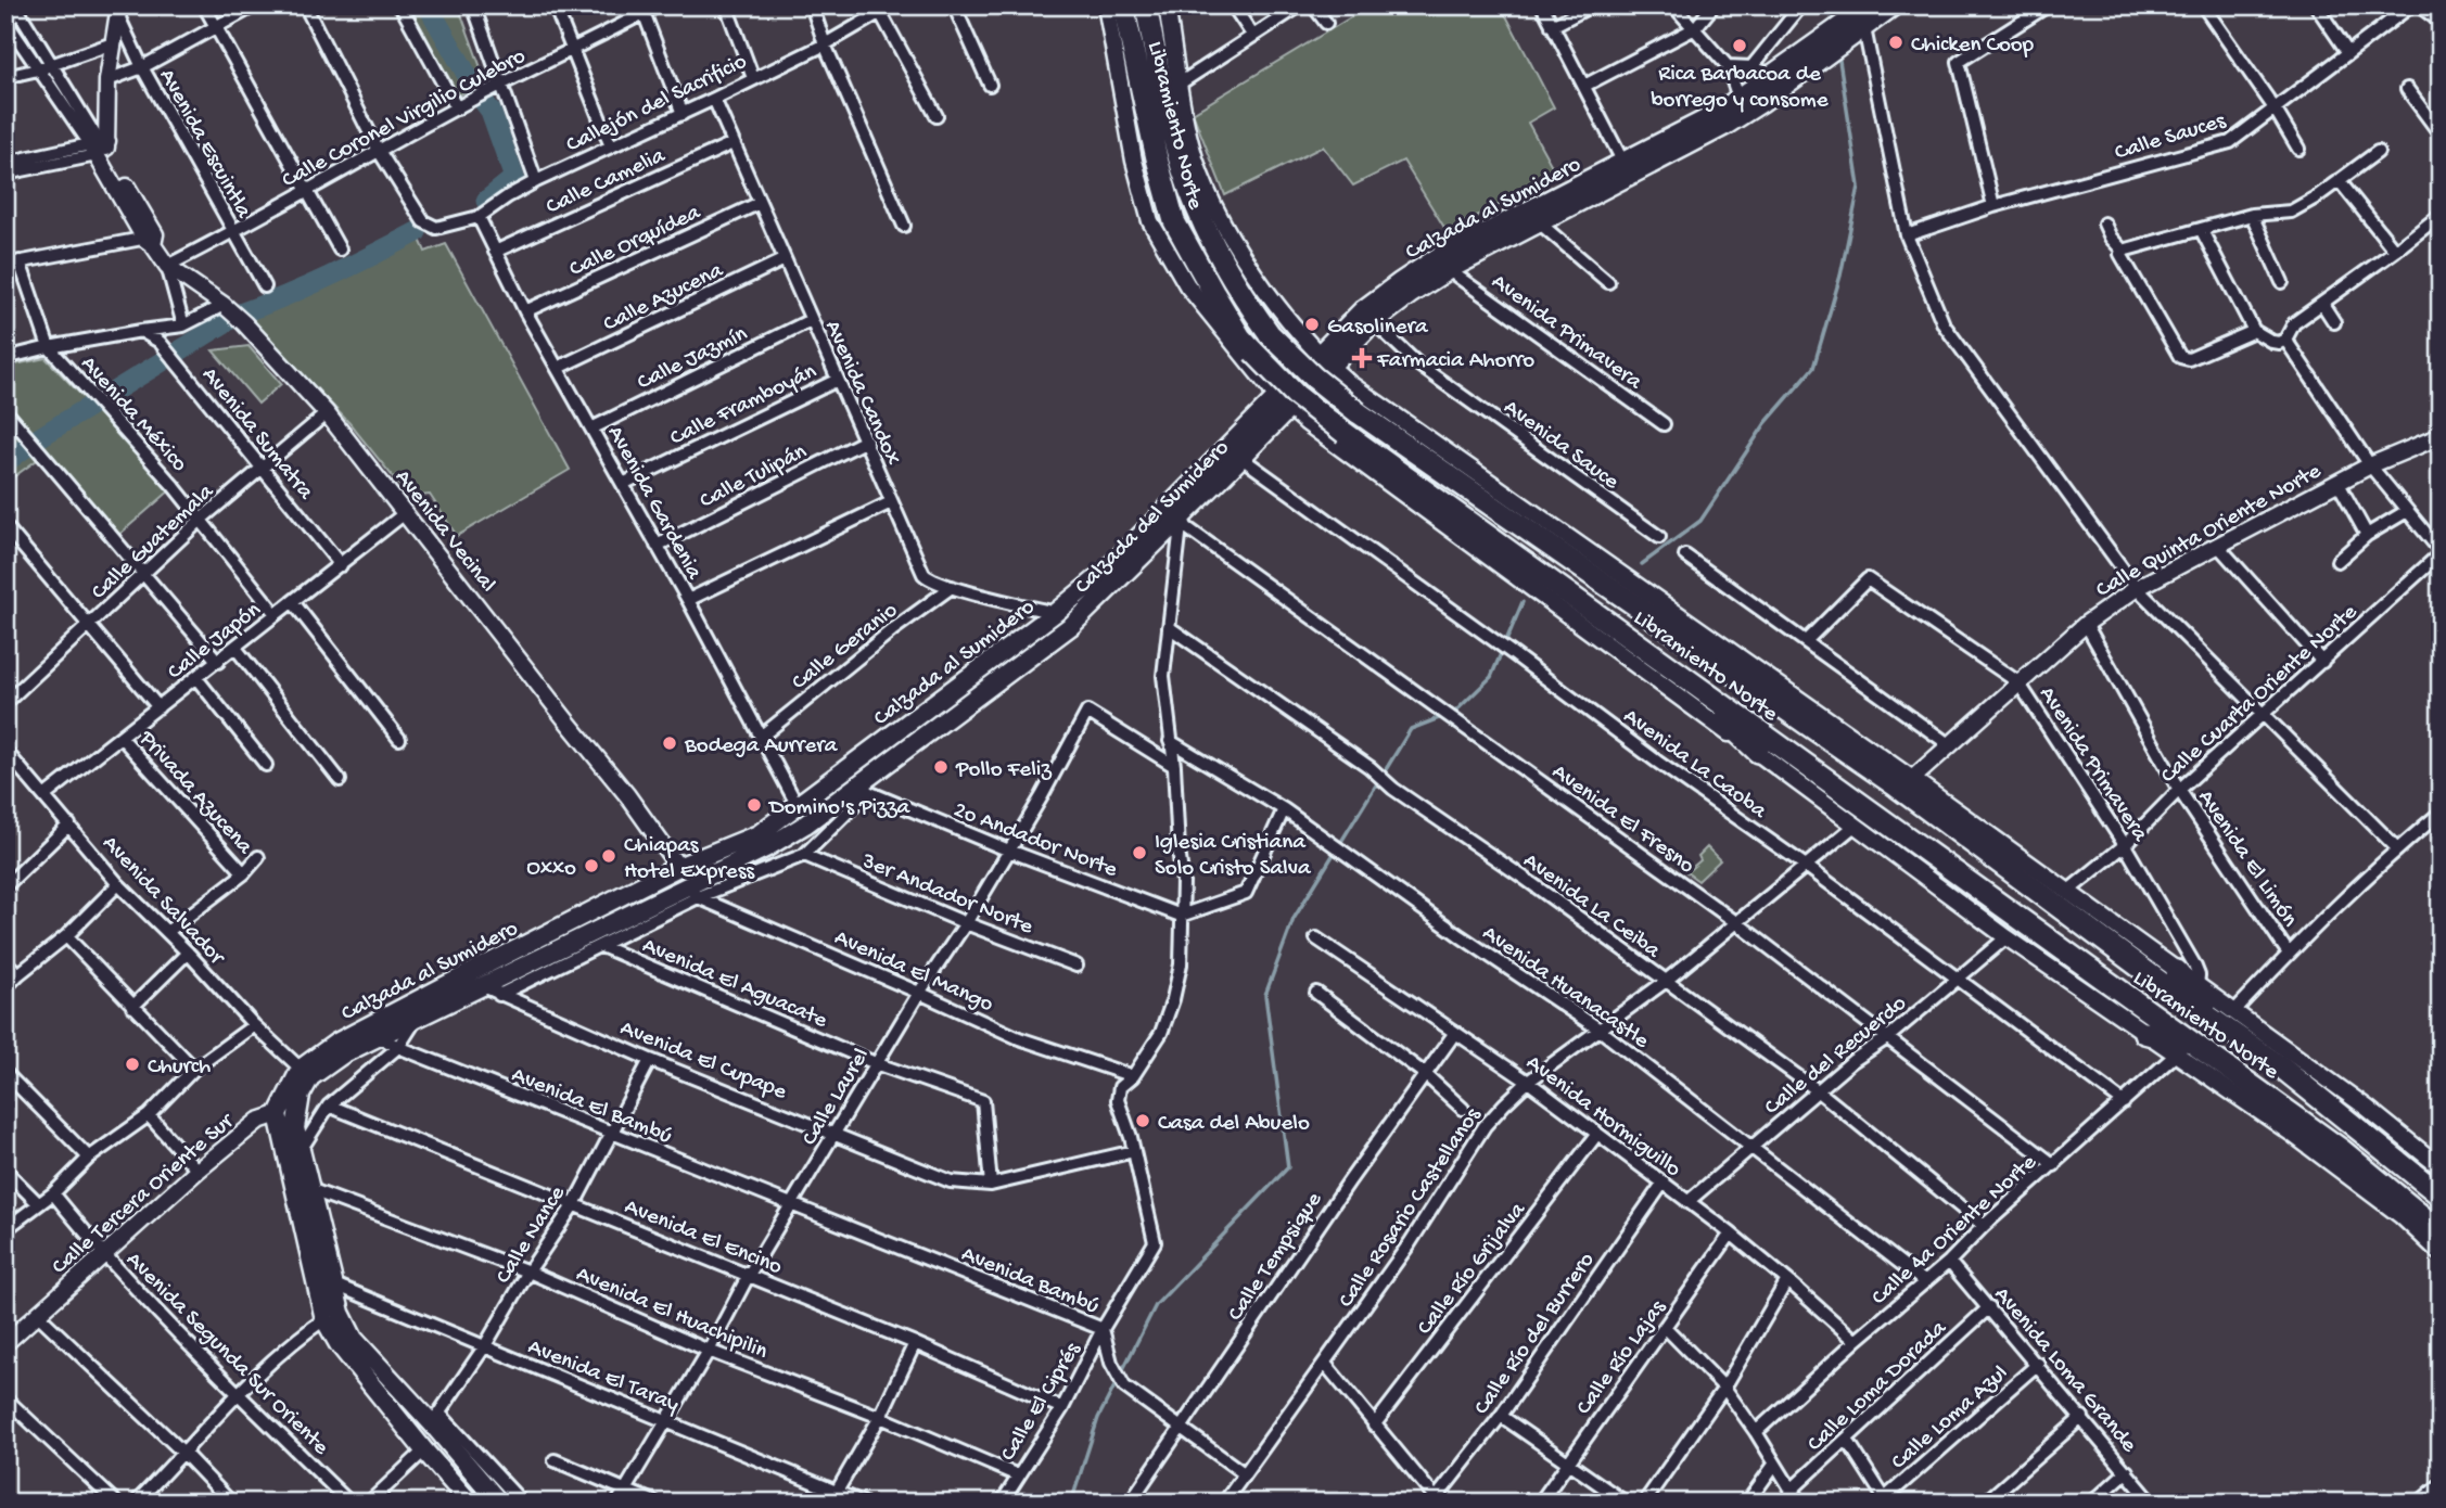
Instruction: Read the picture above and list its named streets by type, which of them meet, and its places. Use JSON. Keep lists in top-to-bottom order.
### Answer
{
  "streets": {
    "highway": ["Libramiento Norte"],
    "main road": ["Calzada al Sumidero", "Calzada del Sumidero"],
    "street": [
      "Callejón del Sacrificio",
      "Calle Coronel Virgilio Culebro",
      "Calle Sauces",
      "Avenida Escuintla",
      "Calle Camelia",
      "Calle Orquídea",
      "Calle Azucena",
      "Avenida Primavera",
      "Calle Jazmín",
      "Avenida Candox",
      "Calle Framboyán",
      "Avenida México",
      "Avenida Sumatra",
      "Avenida Sauce",
      "Calle Tulipán",
      "Avenida Gardenia",
      "Calle Quinta Oriente Norte",
      "Avenida Vecinal",
      "Calle Guatemala",
      "Calle Japón",
      "Calle Geranio",
      "Calle Cuarta Oriente Norte",
      "Avenida La Caoba",
      "Privada Azucena",
      "Avenida El Fresno",
      "2o Andador Norte",
      "Avenida El Limón",
      "3er Andador Norte",
      "Avenida Salvador",
      "Avenida La Ceiba",
      "Avenida El Mango",
      "Avenida El Aguacate",
      "Avenida Huanacastle",
      "Calle del Recuerdo",
      "Avenida El Cupape",
      "Calle Laurel",
      "Avenida El Bambú",
      "Avenida Hormiguillo",
      "Calle Tercera Oriente Sur",
      "Calle Rosario Castellanos",
      "Calle 4a Oriente Norte",
      "Calle Nance",
      "Avenida El Encino",
      "Calle Tempsique",
      "Calle Río Grijalva",
      "Avenida Bambú",
      "Avenida El Huachipilin",
      "Calle Río del Burrero",
      "Avenida Segunda Sur Oriente",
      "Calle Río Lajas",
      "Avenida Loma Grande",
      "Avenida El Taray",
      "Calle Loma Dorada",
      "Calle El Ciprés",
      "Calle Loma Azul"
    ]
  },
  "crossings": [
    ["Callejón del Sacrificio", "Calle Coronel Virgilio Culebro"],
    ["Callejón del Sacrificio", "Avenida Candox"],
    ["Callejón del Sacrificio", "Avenida Gardenia"],
    ["Calle Coronel Virgilio Culebro", "Avenida Escuintla"],
    ["Calle Coronel Virgilio Culebro", "Avenida Vecinal"],
    ["Libramiento Norte", "Calzada al Sumidero"],
    ["Libramiento Norte", "Avenida Primavera"],
    ["Libramiento Norte", "Calle Quinta Oriente Norte"],
    ["Libramiento Norte", "Calle Cuarta Oriente Norte"],
    ["Calle Camelia", "Avenida Candox"],
    ["Calle Camelia", "Avenida Gardenia"],
    ["Calzada al Sumidero", "Avenida Candox"],
    ["Calzada al Sumidero", "Avenida Gardenia"],
    ["Calzada al Sumidero", "Calzada del Sumidero"],
    ["Calzada al Sumidero", "Avenida Vecinal"],
    ["Calzada al Sumidero", "Avenida El Fresno"],
    ["Calzada al Sumidero", "Avenida Salvador"],
    ["Calzada al Sumidero", "Calle Tercera Oriente Sur"],
    ["Calle Orquídea", "Avenida Candox"],
    ["Calle Orquídea", "Avenida Gardenia"],
    ["Calle Azucena", "Avenida Candox"],
    ["Calle Azucena", "Avenida Gardenia"],
    ["Avenida Primavera", "Calle Quinta Oriente Norte"],
    ["Avenida Primavera", "Calle Cuarta Oriente Norte"],
    ["Calle Jazmín", "Avenida Candox"],
    ["Calle Jazmín", "Avenida Gardenia"],
    ["Avenida Candox", "Calle Framboyán"],
    ["Avenida Candox", "Calle Tulipán"],
    ["Avenida Candox", "Calle Geranio"],
    ["Calle Framboyán", "Avenida Gardenia"],
    ["Avenida México", "Calle Guatemala"],
    ["Avenida México", "Calle Japón"],
    ["Avenida Sumatra", "Calle Guatemala"],
    ["Avenida Sumatra", "Calle Japón"],
    ["Calle Tulipán", "Avenida Gardenia"],
    ["Avenida Gardenia", "Calle Geranio"],
    ["Calzada del Sumidero", "Avenida La Caoba"],
    ["Calzada del Sumidero", "Avenida El Fresno"],
    ["Calzada del Sumidero", "2o Andador Norte"],
    ["Calzada del Sumidero", "Avenida El Mango"],
    ["Calzada del Sumidero", "Avenida El Cupape"],
    ["Calzada del Sumidero", "Avenida El Bambú"],
    ["Calzada del Sumidero", "Calle Nance"],
    ["Calzada del Sumidero", "Avenida El Huachipilin"],
    ["Calzada del Sumidero", "Avenida El Taray"],
    ["Calle Quinta Oriente Norte", "Avenida El Limón"],
    ["Avenida Vecinal", "Calle Guatemala"],
    ["Avenida Vecinal", "Calle Japón"],
    ["Calle Japón", "Privada Azucena"],
    ["Calle Japón", "Avenida Salvador"],
    ["Calle Cuarta Oriente Norte", "Avenida El Limón"],
    ["Avenida La Caoba", "Calle del Recuerdo"],
    ["Avenida La Caoba", "Calle Rosario Castellanos"],
    ["Avenida La Caoba", "Calle 4a Oriente Norte"],
    ["Avenida El Fresno", "Calle del Recuerdo"],
    ["Avenida El Fresno", "Calle Rosario Castellanos"],
    ["Avenida El Fresno", "Calle 4a Oriente Norte"],
    ["2o Andador Norte", "Calle Laurel"],
    ["3er Andador Norte", "Calle Laurel"],
    ["Avenida La Ceiba", "Calle del Recuerdo"],
    ["Avenida La Ceiba", "Calle Rosario Castellanos"],
    ["Avenida La Ceiba", "Calle 4a Oriente Norte"],
    ["Avenida El Mango", "Calle Laurel"],
    ["Avenida El Mango", "Calle El Ciprés"],
    ["Avenida El Aguacate", "Avenida El Cupape"],
    ["Avenida El Aguacate", "Calle Laurel"],
    ["Avenida Huanacastle", "Calle del Recuerdo"],
    ["Avenida Huanacastle", "Calle Rosario Castellanos"],
    ["Avenida Huanacastle", "Calle 4a Oriente Norte"],
    ["Calle del Recuerdo", "Avenida Hormiguillo"],
    ["Avenida El Cupape", "Calle Laurel"],
    ["Avenida El Cupape", "Calle Nance"],
    ["Avenida El Cupape", "Calle El Ciprés"],
    ["Calle Laurel", "Avenida El Bambú"],
    ["Calle Laurel", "Avenida El Encino"],
    ["Calle Laurel", "Avenida Bambú"],
    ["Calle Laurel", "Avenida El Huachipilin"],
    ["Calle Laurel", "Avenida El Taray"],
    ["Avenida El Bambú", "Calle Nance"],
    ["Avenida El Bambú", "Avenida Bambú"],
    ["Avenida Hormiguillo", "Calle Rosario Castellanos"],
    ["Avenida Hormiguillo", "Calle 4a Oriente Norte"],
    ["Avenida Hormiguillo", "Calle Tempsique"],
    ["Avenida Hormiguillo", "Calle Río Grijalva"],
    ["Avenida Hormiguillo", "Calle Río del Burrero"],
    ["Avenida Hormiguillo", "Calle Río Lajas"],
    ["Calle Tercera Oriente Sur", "Avenida Segunda Sur Oriente"],
    ["Calle Rosario Castellanos", "Avenida Bambú"],
    ["Calle 4a Oriente Norte", "Avenida Loma Grande"],
    ["Calle Nance", "Avenida El Encino"],
    ["Calle Nance", "Avenida El Huachipilin"],
    ["Calle Nance", "Avenida El Taray"],
    ["Avenida El Encino", "Calle El Ciprés"],
    ["Calle Tempsique", "Avenida Bambú"],
    ["Avenida Bambú", "Calle El Ciprés"],
    ["Avenida El Huachipilin", "Calle El Ciprés"],
    ["Avenida Loma Grande", "Calle Loma Dorada"],
    ["Avenida Loma Grande", "Calle Loma Azul"]
  ],
  "places": {
    "other": [
      "Chicken Coop",
      "Rica Barbacoa de borrego y consome",
      "Gasolinera",
      "Bodega Aurrera",
      "Pollo Feliz",
      "Domino's Pizza",
      "Iglesia Cristiana Solo Cristo Salva",
      "Chiapas Hotel Express",
      "Oxxo",
      "Church",
      "Casa del Abuelo"
    ],
    "health": ["Farmacia Ahorro"]
  }
}
